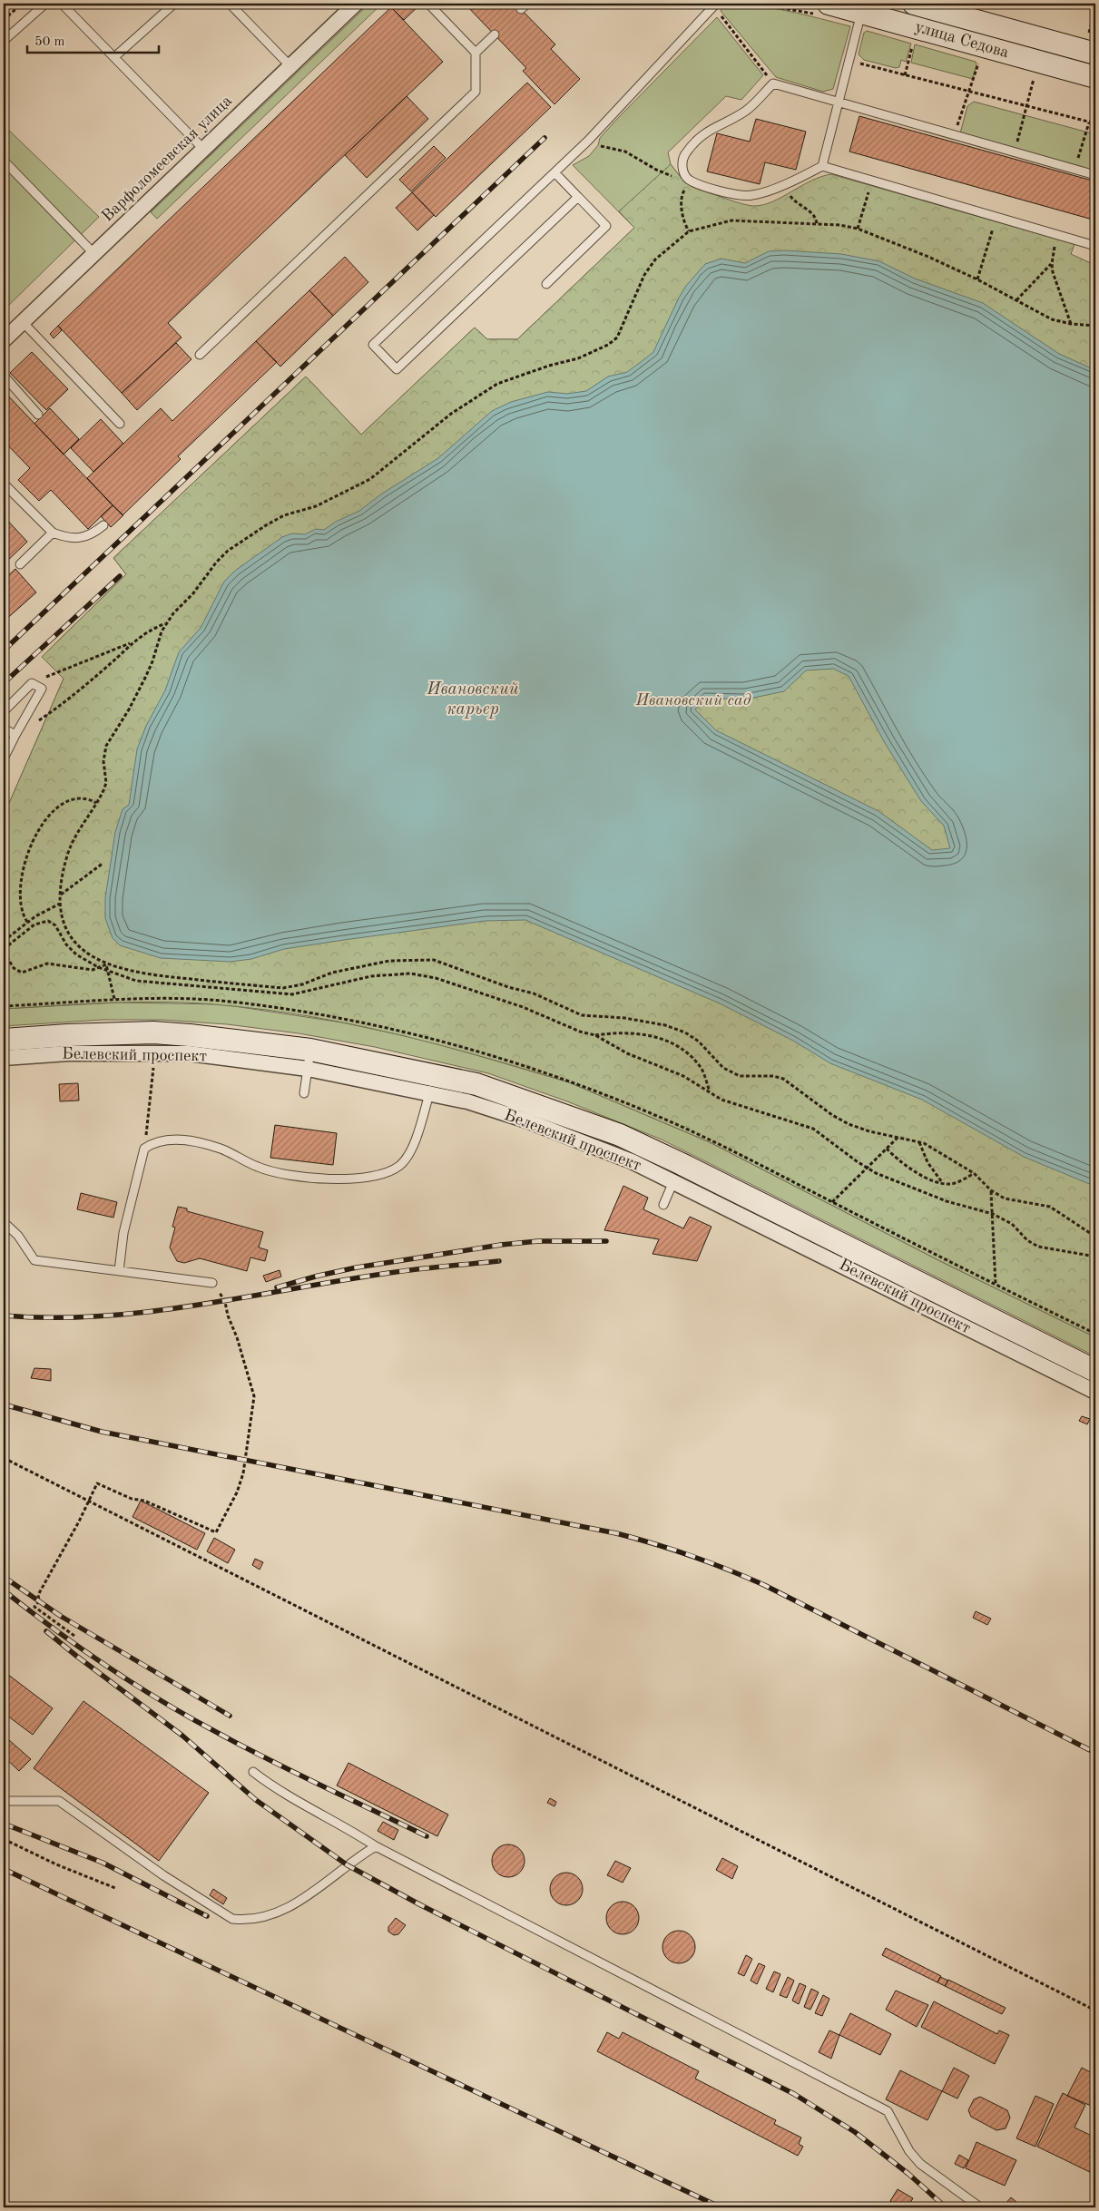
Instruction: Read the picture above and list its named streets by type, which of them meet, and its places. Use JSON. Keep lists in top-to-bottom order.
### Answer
{
  "streets": {
    "street": ["улица Седова", "Варфоломеевская улица", "Белевский проспект"]
  },
  "water": ["Ивановский карьер"],
  "parks": ["Ивановский сад"],
  "scale_bar": "50 m"
}
